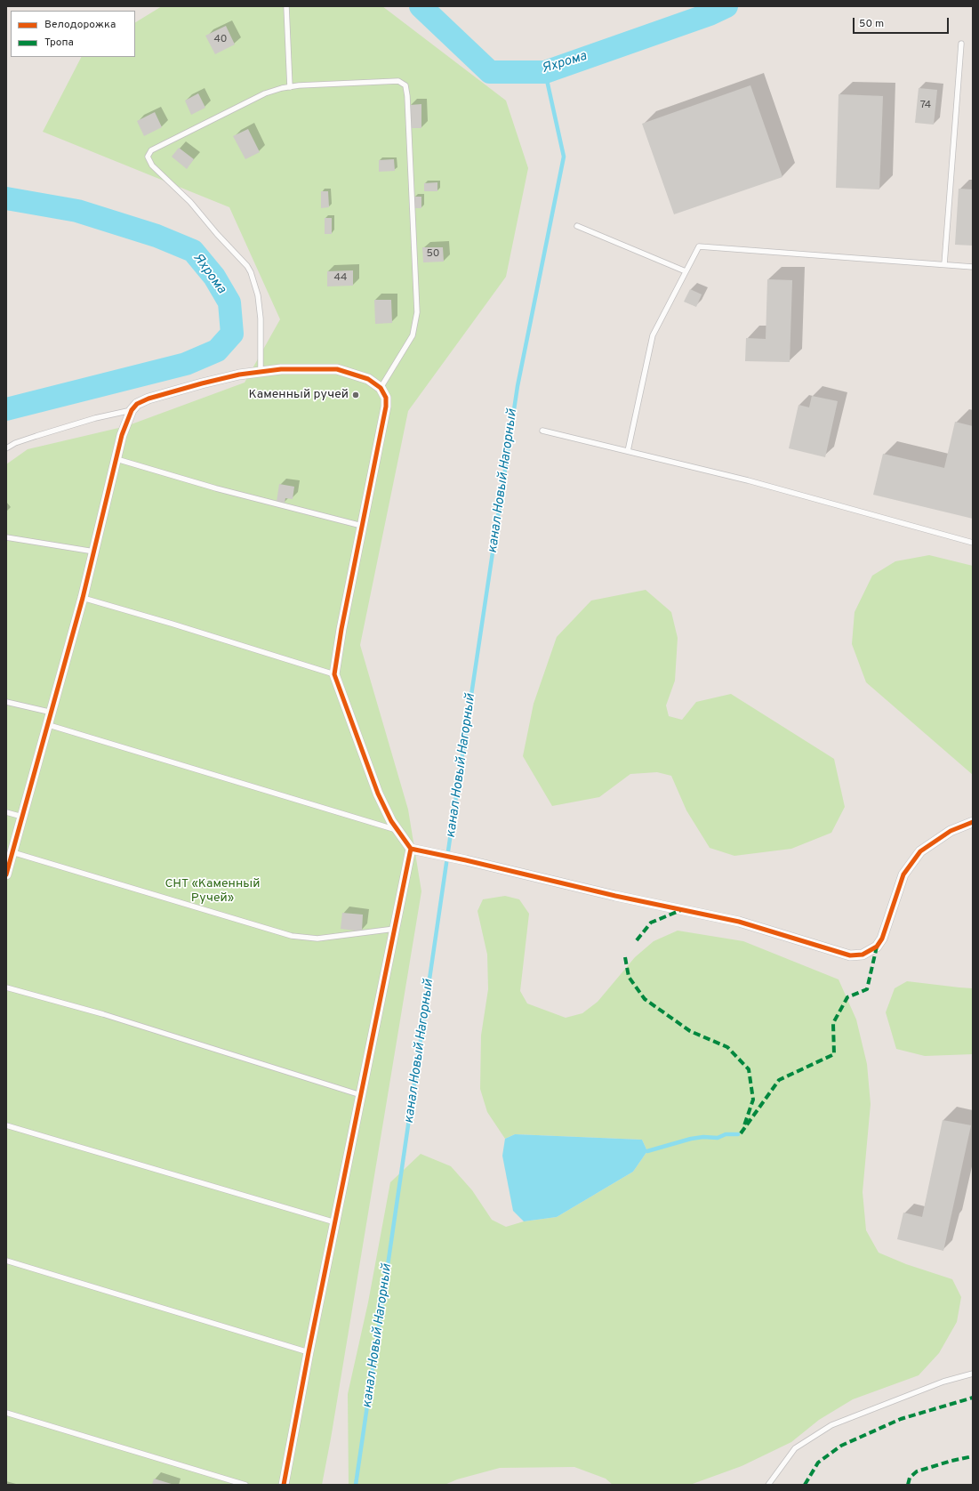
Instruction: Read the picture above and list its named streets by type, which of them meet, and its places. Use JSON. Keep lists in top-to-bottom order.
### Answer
{
  "water": ["Яхрома", "канал Новый Нагорный"],
  "parks": ["СНТ «Каменный Ручей»"],
  "places": ["Каменный ручей"],
  "house_numbers": [
    "40",
    "74",
    "50",
    "44"
  ],
  "legend": ["Велодорожка", "Тропа"],
  "scale_bar": "50 m"
}
